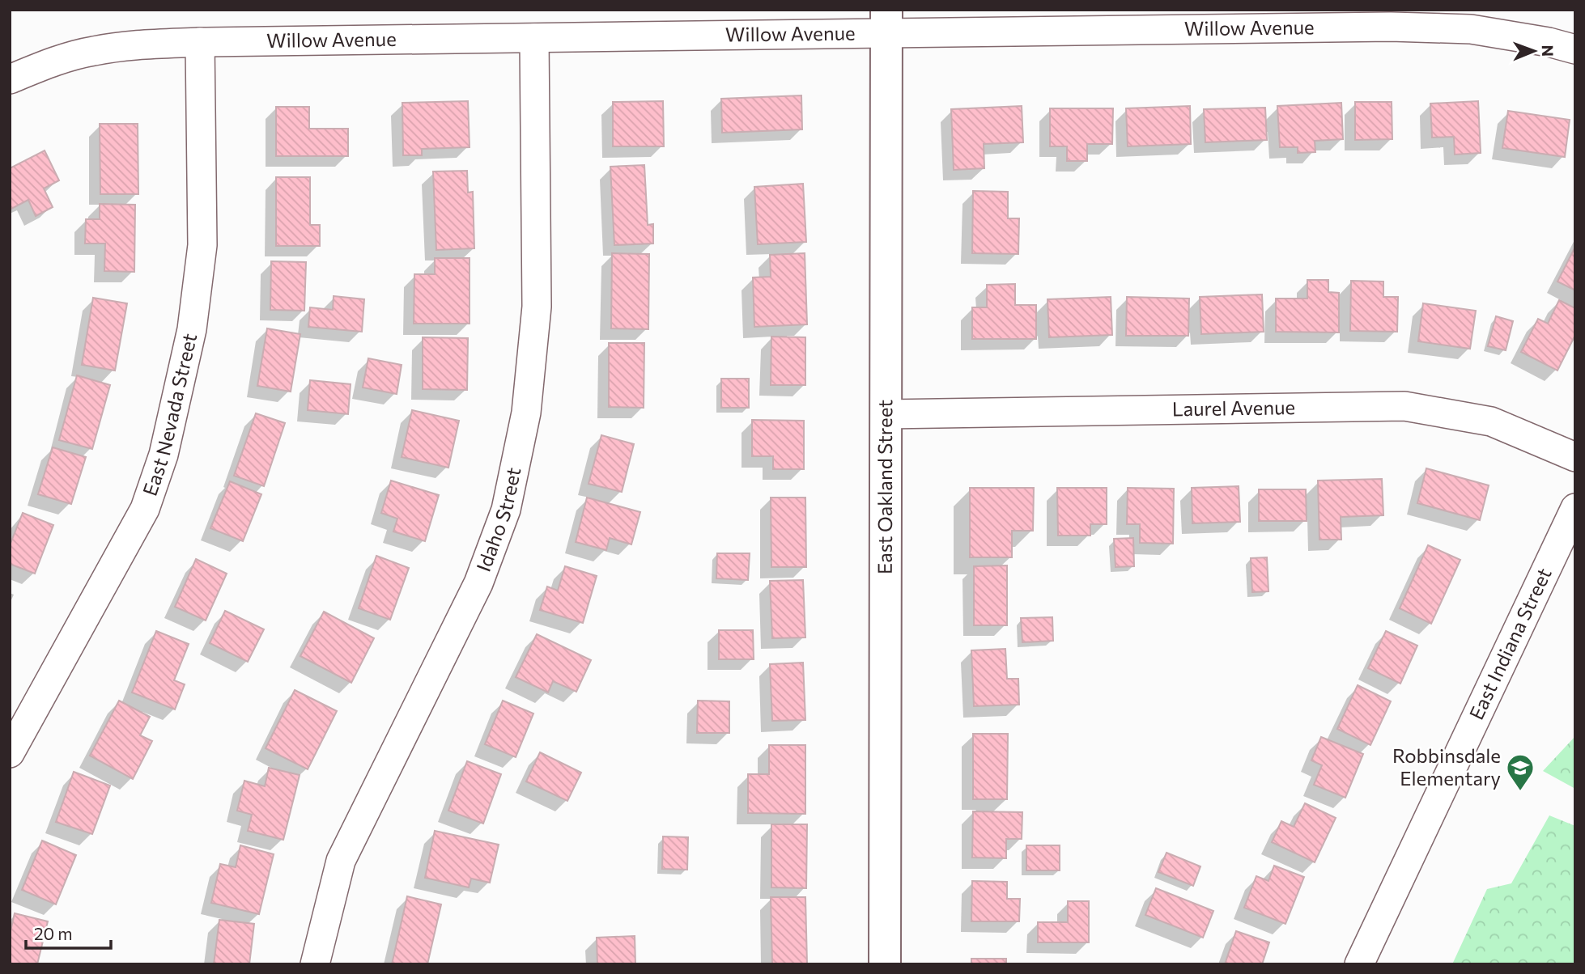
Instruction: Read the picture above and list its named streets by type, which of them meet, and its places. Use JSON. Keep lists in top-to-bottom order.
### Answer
{
  "streets": {
    "street": [
      "Willow Avenue",
      "Laurel Avenue",
      "East Nevada Street",
      "East Oakland Street",
      "Idaho Street",
      "East Indiana Street"
    ]
  },
  "crossings": [
    ["Willow Avenue", "East Nevada Street"],
    ["Willow Avenue", "East Oakland Street"],
    ["Willow Avenue", "Idaho Street"],
    ["Laurel Avenue", "East Oakland Street"]
  ],
  "places": {
    "school or university": ["Robbinsdale Elementary"]
  },
  "scale_bar": "20 m",
  "north": "right"
}
